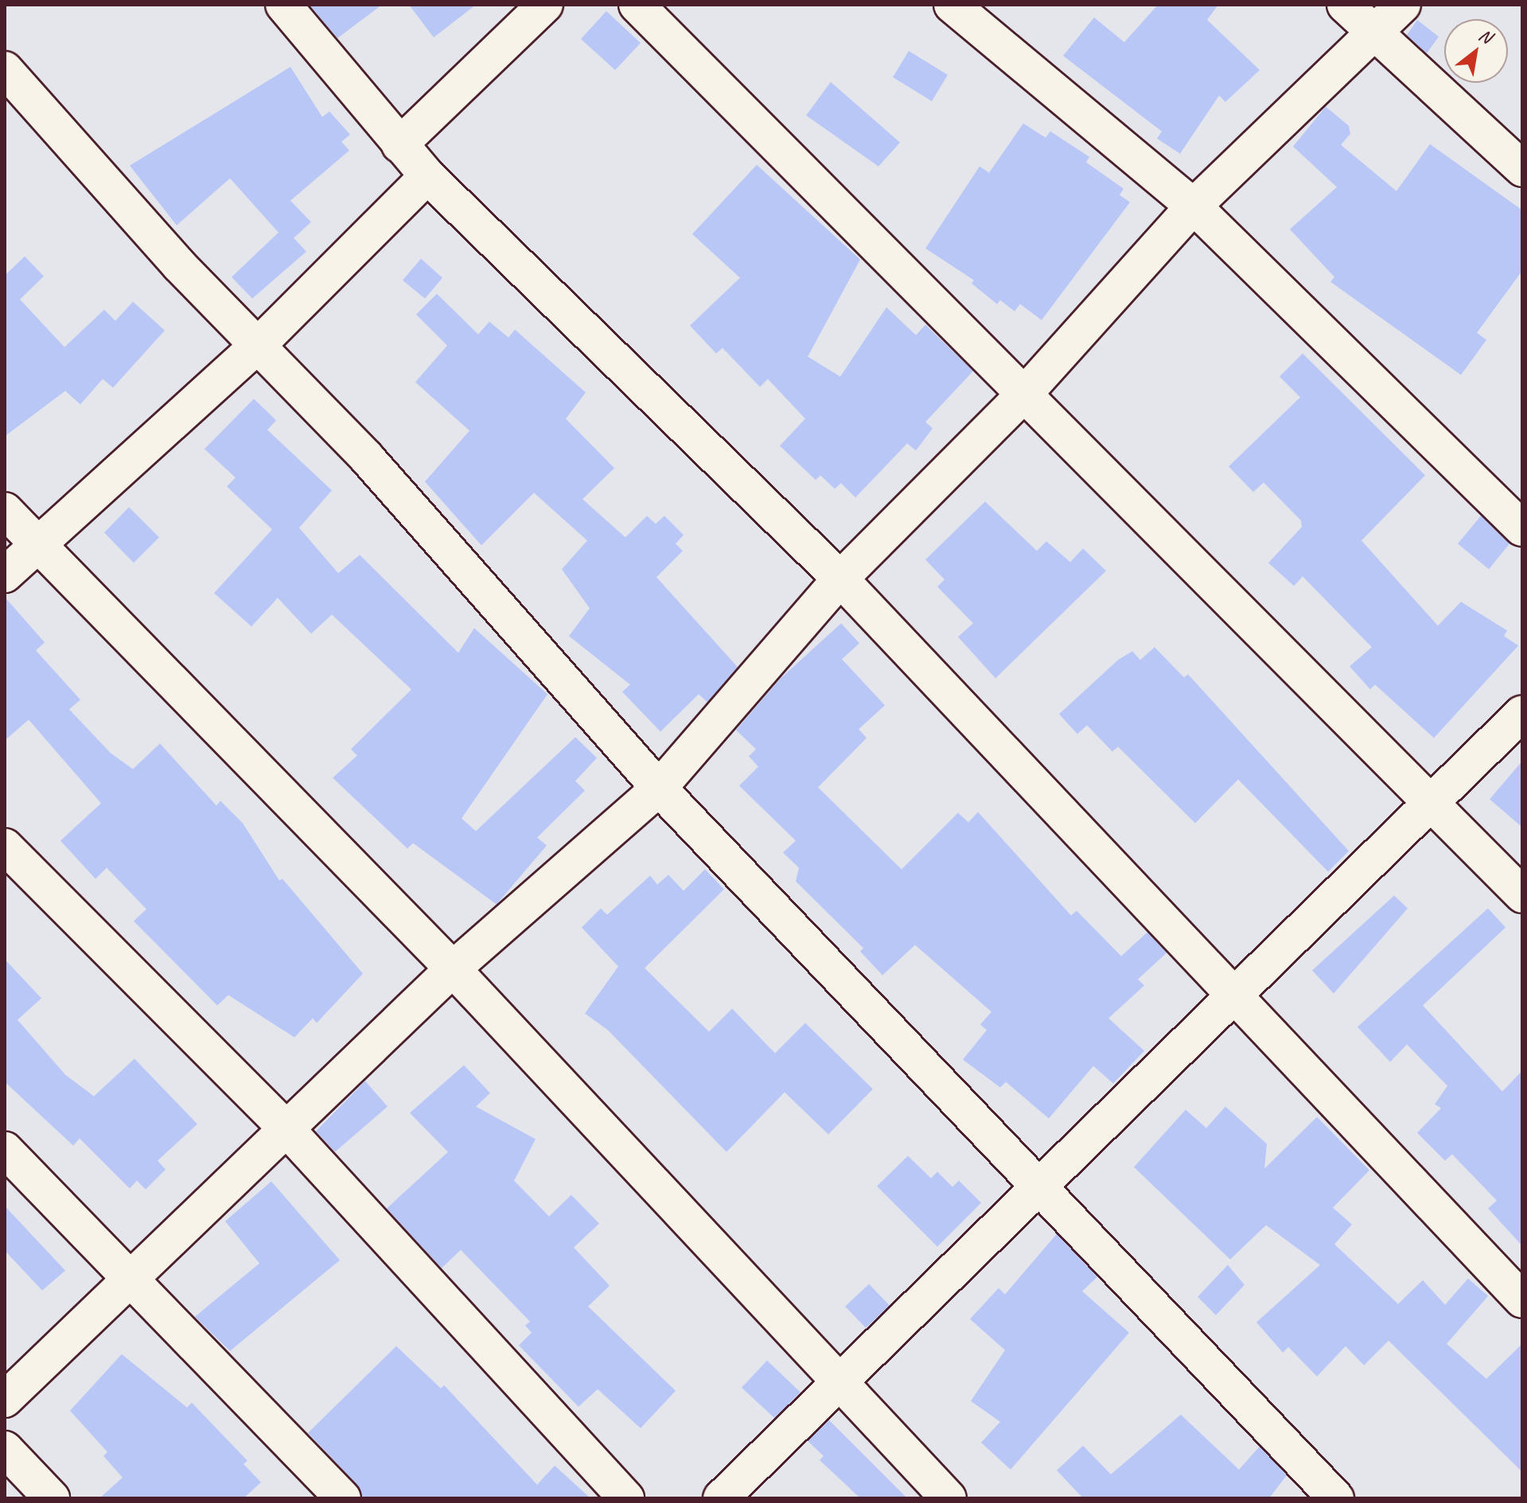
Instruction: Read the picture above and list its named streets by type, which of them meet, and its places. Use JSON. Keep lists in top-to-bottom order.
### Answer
{
  "north": "top right"
}
